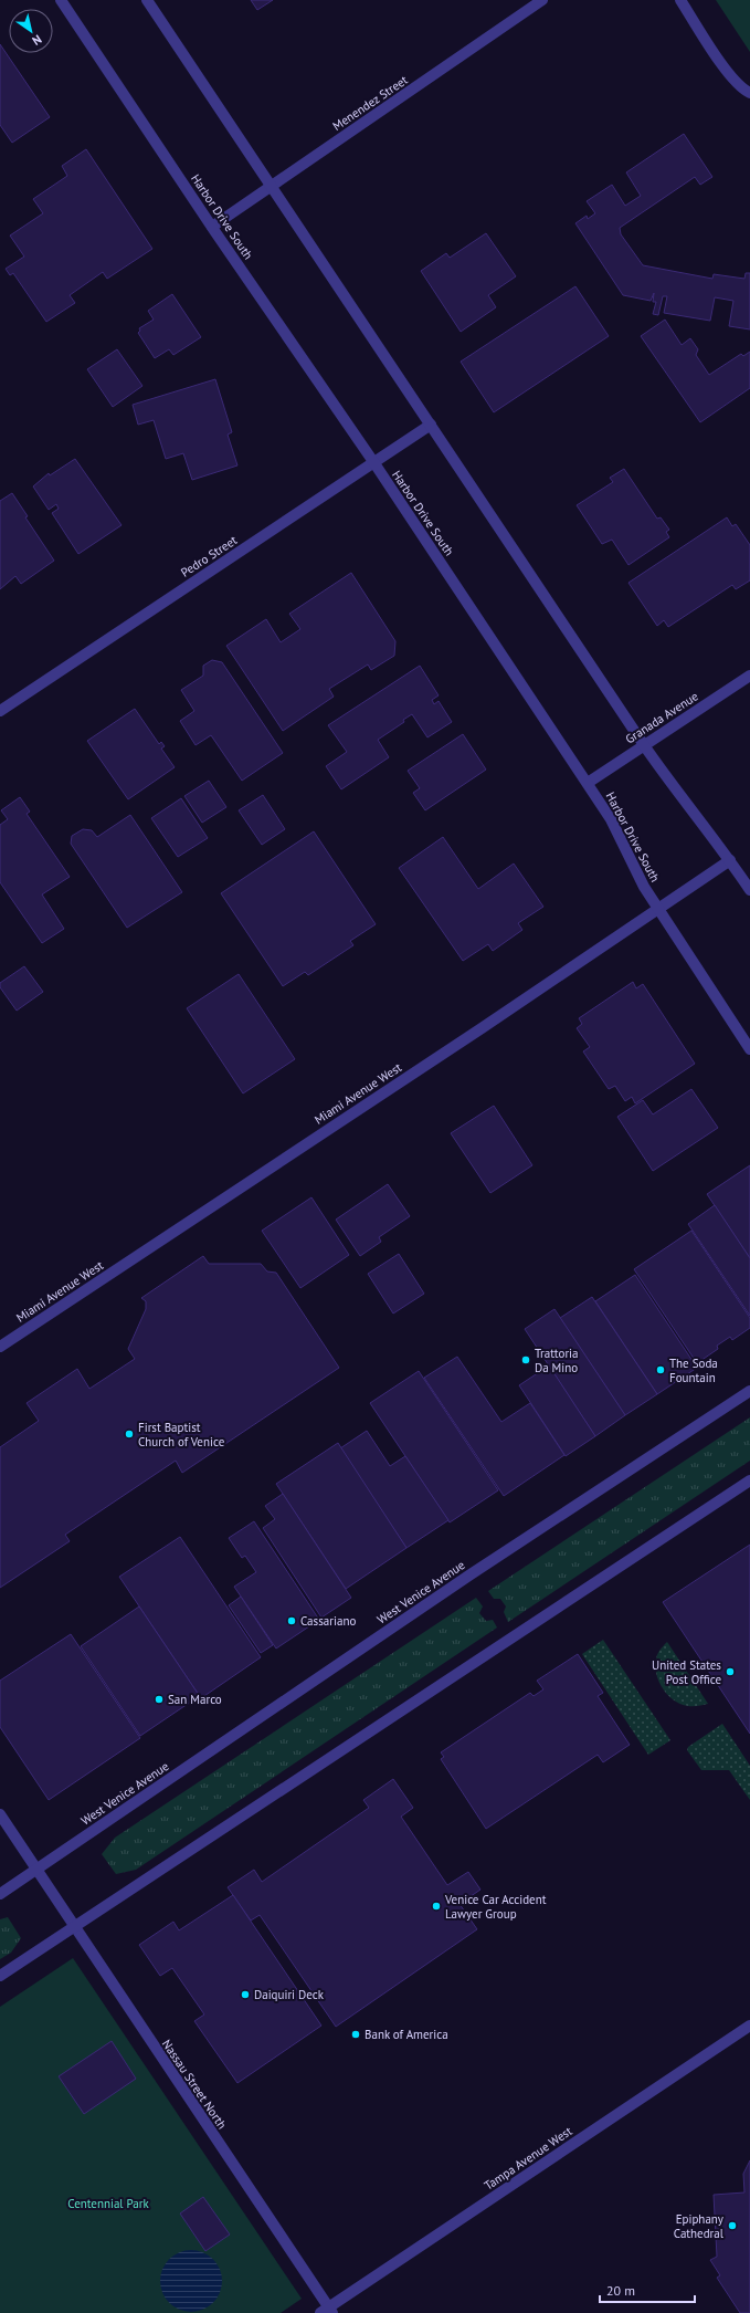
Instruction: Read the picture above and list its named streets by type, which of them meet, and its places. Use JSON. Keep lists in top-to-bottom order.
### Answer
{
  "streets": {
    "street": [
      "Menendez Street",
      "Harbor Drive South",
      "Pedro Street",
      "Granada Avenue",
      "Miami Avenue West",
      "West Venice Avenue",
      "Nassau Street North",
      "Tampa Avenue West"
    ]
  },
  "crossings": [
    ["Menendez Street", "Harbor Drive South"],
    ["Harbor Drive South", "Pedro Street"],
    ["Harbor Drive South", "Granada Avenue"],
    ["Harbor Drive South", "Miami Avenue West"],
    ["West Venice Avenue", "Nassau Street North"],
    ["Nassau Street North", "Tampa Avenue West"]
  ],
  "parks": ["Centennial Park"],
  "places": [
    "Trattoria Da Mino",
    "The Soda Fountain",
    "First Baptist Church of Venice",
    "Cassariano",
    "United States Post Office",
    "San Marco",
    "Venice Car Accident Lawyer Group",
    "Daiquiri Deck",
    "Bank of America",
    "Epiphany Cathedral"
  ],
  "scale_bar": "20 m",
  "north": "bottom right"
}
